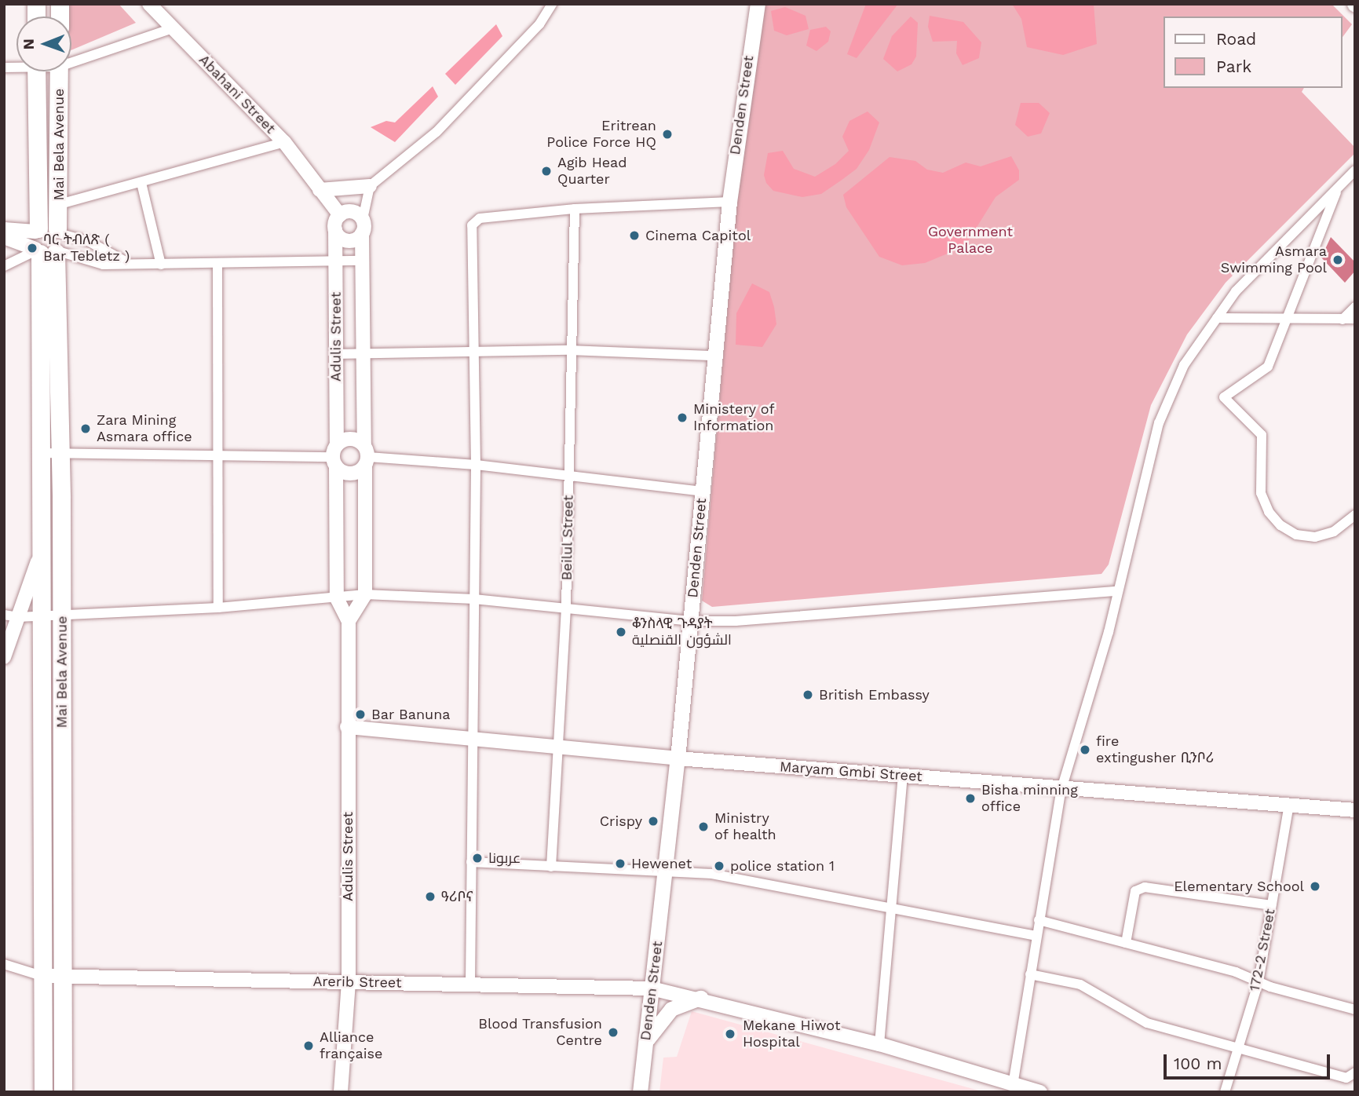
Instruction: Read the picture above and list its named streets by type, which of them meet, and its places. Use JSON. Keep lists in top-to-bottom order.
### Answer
{
  "streets": {
    "highway": ["Mai Bela Avenue"],
    "main road": ["Denden Street"],
    "street": [
      "Abahani Street",
      "Adulis Street",
      "Beilul Street",
      "Maryam Gmbi Street",
      "172-2 Street",
      "Arerib Street"
    ]
  },
  "crossings": [
    ["Abahani Street", "Adulis Street"],
    ["Denden Street", "Maryam Gmbi Street"],
    ["Denden Street", "Arerib Street"],
    ["Mai Bela Avenue", "Arerib Street"],
    ["Adulis Street", "Maryam Gmbi Street"],
    ["Adulis Street", "Arerib Street"],
    ["Beilul Street", "Maryam Gmbi Street"],
    ["Maryam Gmbi Street", "172-2 Street"]
  ],
  "parks": ["Government Palace"],
  "places": [
    "Eritrean Police Force HQ",
    "Agib Head Quarter",
    "Cinema Capitol",
    "ባር ትብለጽ ( Bar Tebletz )",
    "Asmara Swimming Pool",
    "Ministery of Information",
    "Zara Mining Asmara office",
    "ቆንስላዊ ጉዳያት الشؤون القنصلية",
    "British Embassy",
    "Bar Banuna",
    "fire extingusher ቢንቦሪ",
    "Bisha minning office",
    "Crispy",
    "Ministry of health",
    "عربونا",
    "Hewenet",
    "police station 1",
    "Elementary School",
    "ዓሪቦና",
    "Blood Transfusion Centre",
    "Mekane Hiwot Hospital",
    "Alliance française"
  ],
  "legend": ["Road", "Park"],
  "scale_bar": "100 m",
  "north": "left"
}
